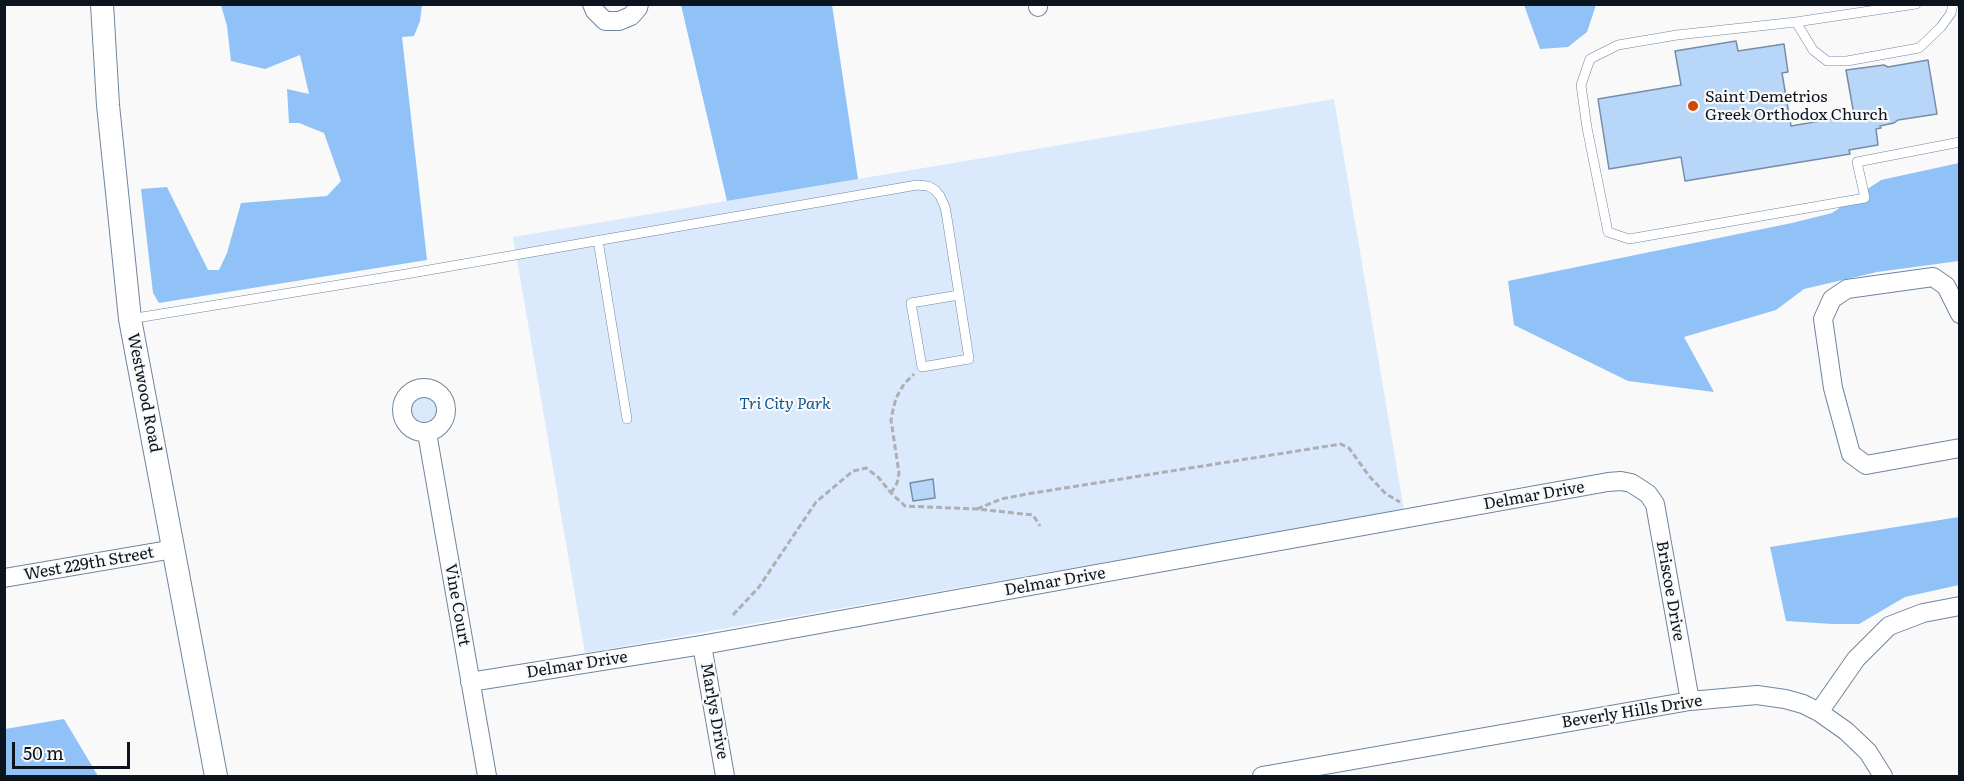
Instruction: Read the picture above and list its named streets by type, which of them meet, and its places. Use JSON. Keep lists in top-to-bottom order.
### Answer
{
  "streets": {
    "street": [
      "Westwood Road",
      "Delmar Drive",
      "West 229th Street",
      "Briscoe Drive",
      "Vine Court",
      "Marlys Drive",
      "Beverly Hills Drive"
    ]
  },
  "crossings": [
    ["Westwood Road", "West 229th Street"],
    ["Delmar Drive", "Briscoe Drive"],
    ["Delmar Drive", "Vine Court"],
    ["Delmar Drive", "Marlys Drive"],
    ["Briscoe Drive", "Beverly Hills Drive"]
  ],
  "parks": ["Tri City Park"],
  "places": ["Saint Demetrios Greek Orthodox Church"],
  "scale_bar": "50 m"
}
